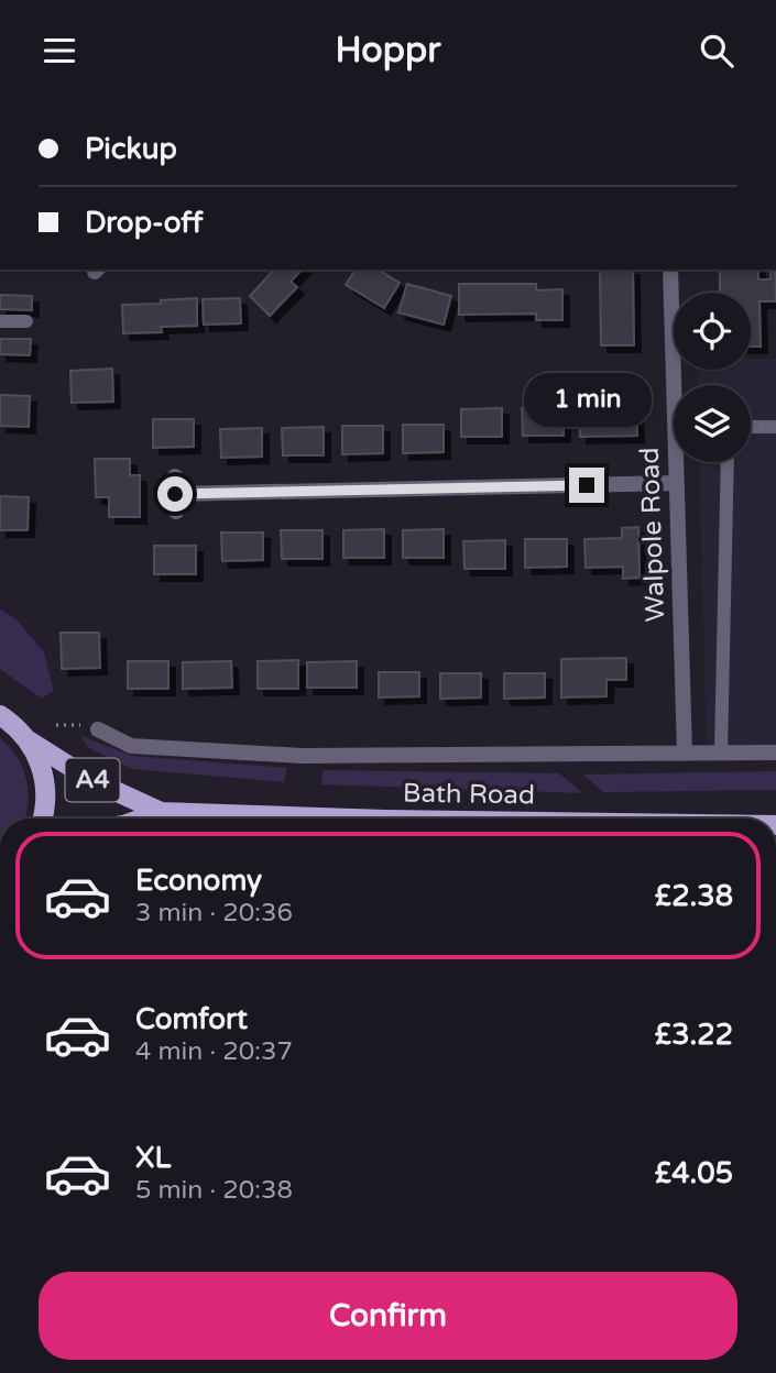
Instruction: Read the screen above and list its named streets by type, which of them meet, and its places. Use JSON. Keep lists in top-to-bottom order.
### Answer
{
  "streets": {
    "main road": ["A4", "Bath Road"],
    "street": ["Walpole Road"]
  },
  "page": {
    "header": "Hoppr",
    "banner": ["Pickup", "Drop-off"],
    "bubble": "1 min",
    "list": [
      {
        "name": "Economy",
        "note": "3 min · 20:36",
        "value": "£2.38"
      },
      {
        "name": "Comfort",
        "note": "4 min · 20:37",
        "value": "£3.22"
      },
      {
        "name": "XL",
        "note": "5 min · 20:38",
        "value": "£4.05"
      }
    ],
    "buttons": "Confirm"
  }
}
